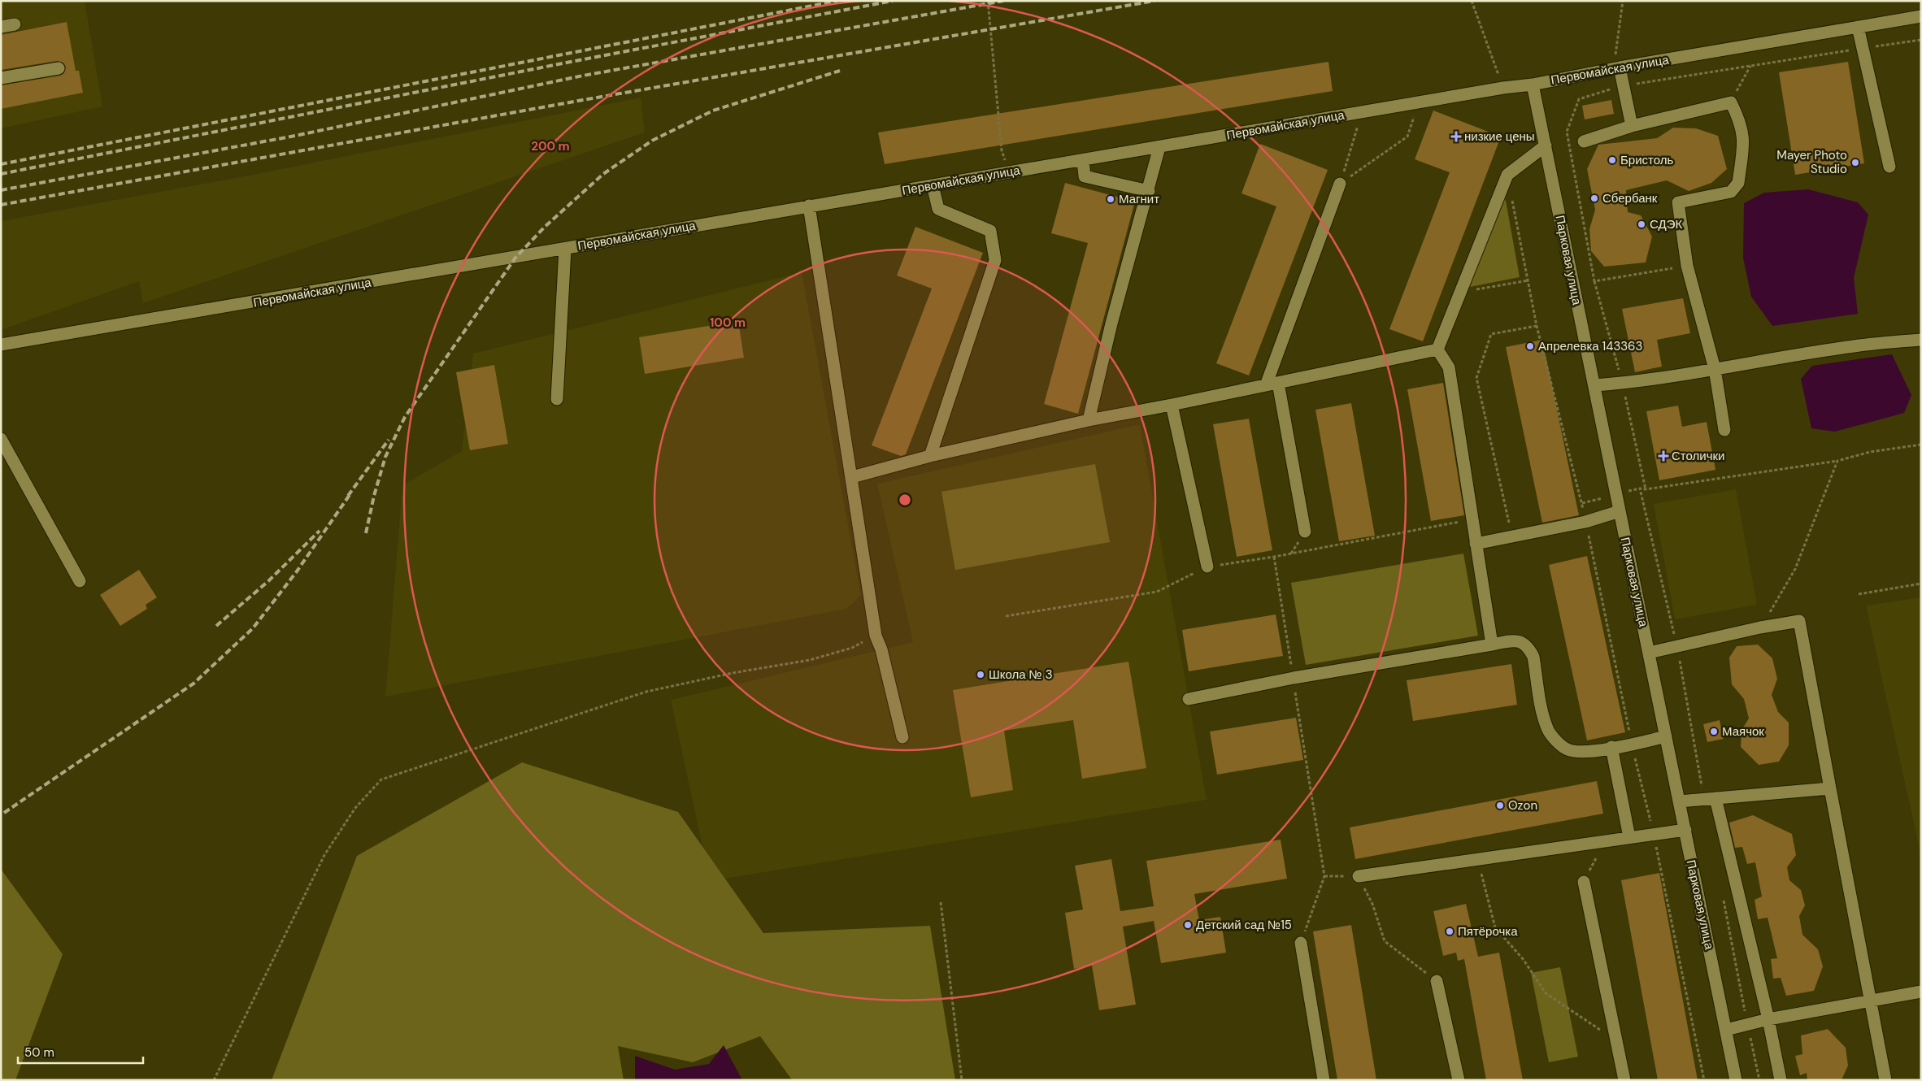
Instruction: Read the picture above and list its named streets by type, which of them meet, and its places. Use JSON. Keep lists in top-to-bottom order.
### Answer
{
  "streets": {
    "street": ["Первомайская улица", "Парковая улица"]
  },
  "crossings": [
    ["Первомайская улица", "Парковая улица"]
  ],
  "places": {
    "health": ["низкие цены", "Столички"],
    "other": [
      "Бристоль",
      "Mayer Photo Studio",
      "Сбербанк",
      "Магнит",
      "СДЭК",
      "Апрелевка 143363",
      "Школа № 3",
      "Маячок",
      "Ozon",
      "Детский сад №15",
      "Пятёрочка"
    ]
  },
  "scale_bar": "50 m",
  "rings": ["200 m", "100 m"]
}
